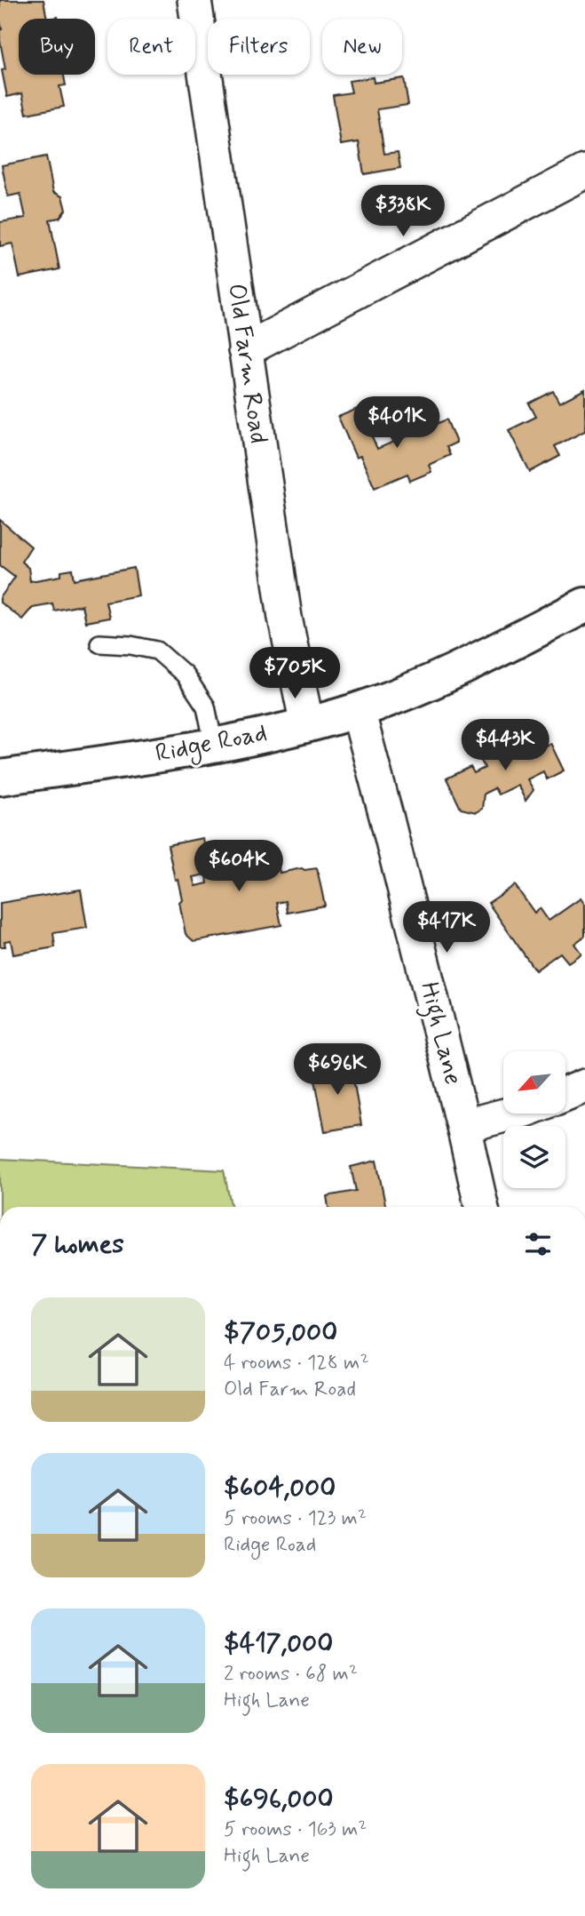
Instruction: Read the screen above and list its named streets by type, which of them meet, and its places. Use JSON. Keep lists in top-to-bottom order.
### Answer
{
  "streets": {
    "main road": ["Ridge Road"],
    "street": ["Old Farm Road", "High Lane"]
  },
  "crossings": [
    ["Old Farm Road", "Ridge Road"],
    ["Ridge Road", "High Lane"]
  ],
  "north": "bottom left",
  "page": {
    "chip": [
      "Buy",
      "Rent",
      "Filters",
      "New"
    ],
    "price": [
      "$338K",
      "$401K",
      "$705K",
      "$443K",
      "$604K",
      "$417K",
      "$696K"
    ],
    "heading": "7 homes",
    "list": [
      {
        "name": "$705,000",
        "note": "4 rooms · 128 m² · Old Farm Road"
      },
      {
        "name": "$604,000",
        "note": "5 rooms · 123 m² · Ridge Road"
      },
      {
        "name": "$417,000",
        "note": "2 rooms · 68 m² · High Lane"
      },
      {
        "name": "$696,000",
        "note": "5 rooms · 163 m² · High Lane"
      }
    ]
  }
}
